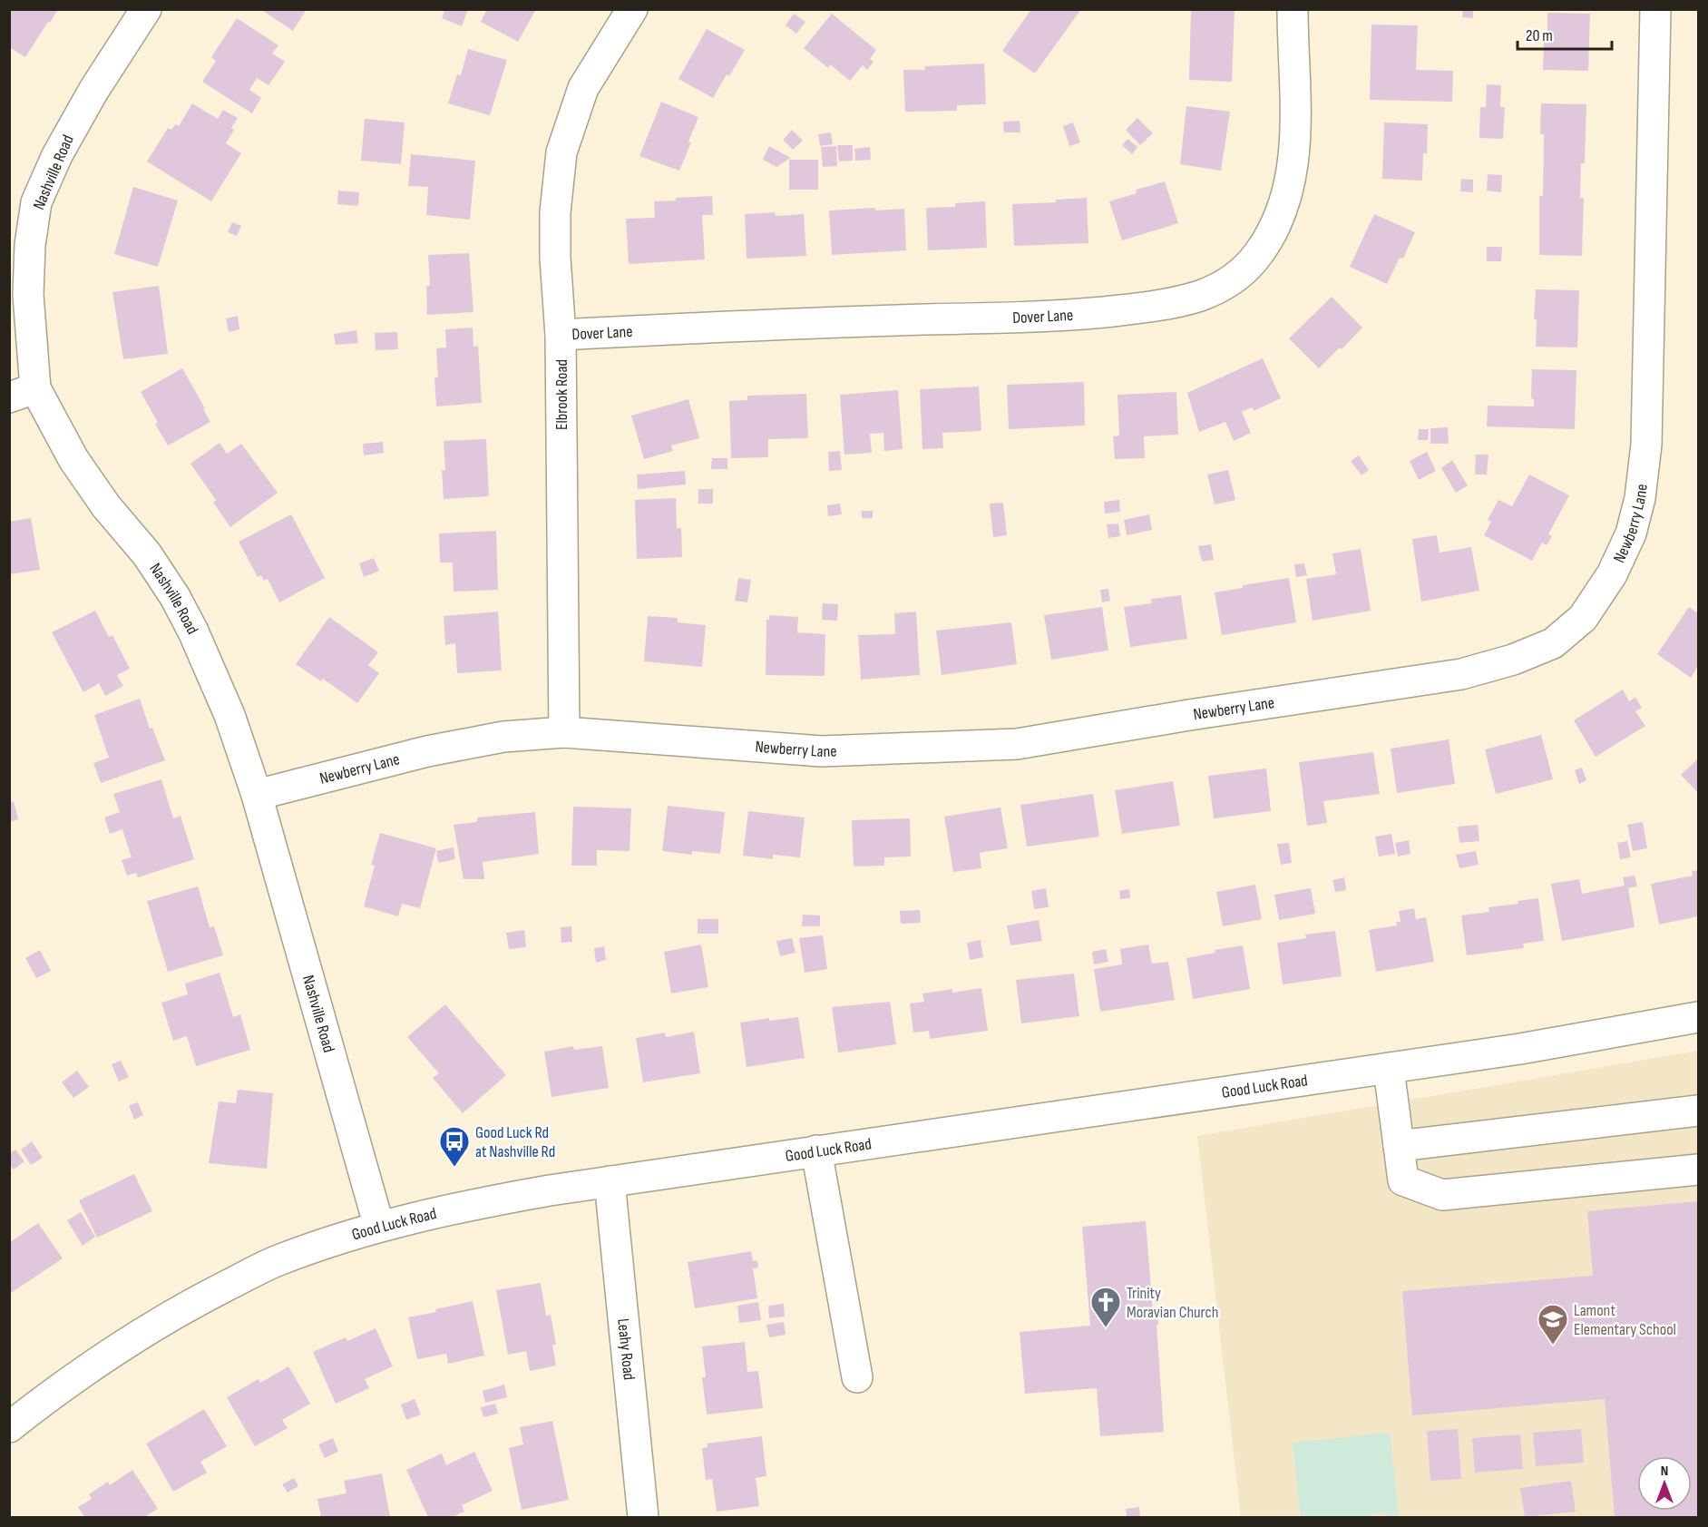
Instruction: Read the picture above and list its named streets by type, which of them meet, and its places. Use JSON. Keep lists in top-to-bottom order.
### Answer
{
  "streets": {
    "street": [
      "Nashville Road",
      "Dover Lane",
      "Elbrook Road",
      "Newberry Lane",
      "Good Luck Road",
      "Leahy Road"
    ]
  },
  "crossings": [
    ["Nashville Road", "Newberry Lane"],
    ["Nashville Road", "Good Luck Road"],
    ["Dover Lane", "Elbrook Road"],
    ["Elbrook Road", "Newberry Lane"],
    ["Good Luck Road", "Leahy Road"]
  ],
  "places": {
    "bus stop": ["Good Luck Rd at Nashville Rd"],
    "church": ["Trinity Moravian Church"],
    "school or university": ["Lamont Elementary School"]
  },
  "scale_bar": "20 m",
  "north": "top"
}
